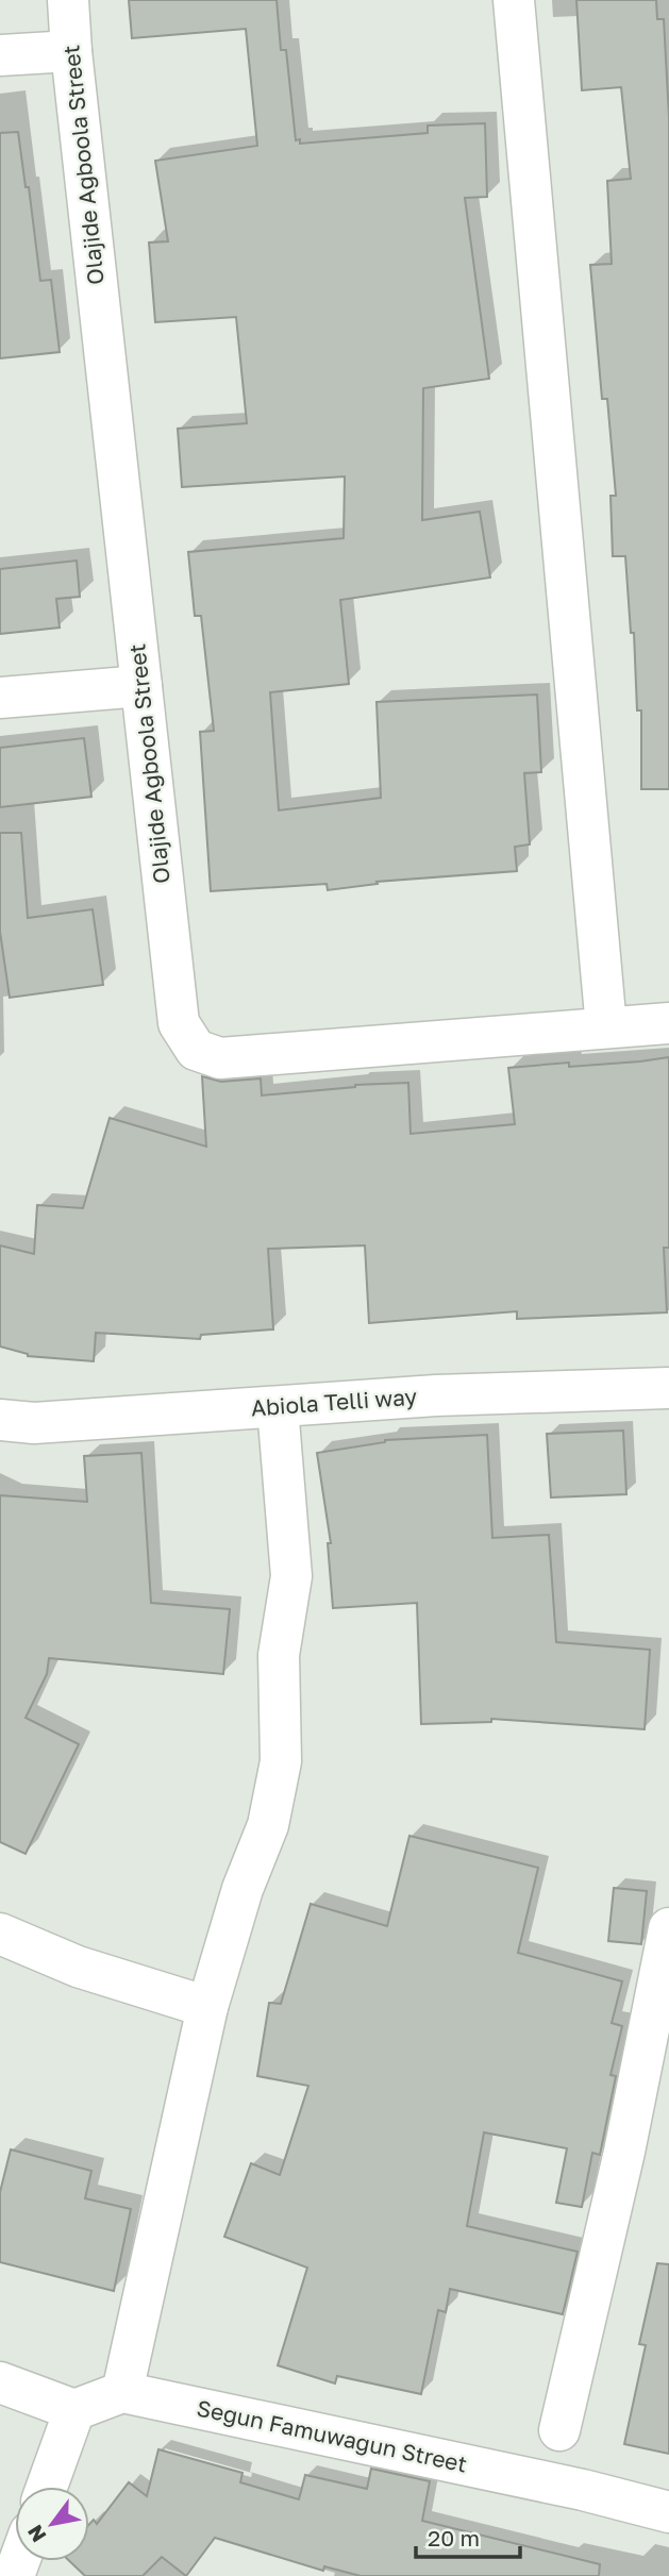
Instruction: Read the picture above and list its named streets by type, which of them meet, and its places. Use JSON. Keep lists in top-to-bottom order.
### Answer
{
  "streets": {
    "street": ["Olajide Agboola Street", "Abiola Telli way", "Segun Famuwagun Street"]
  },
  "scale_bar": "20 m",
  "north": "bottom left"
}
